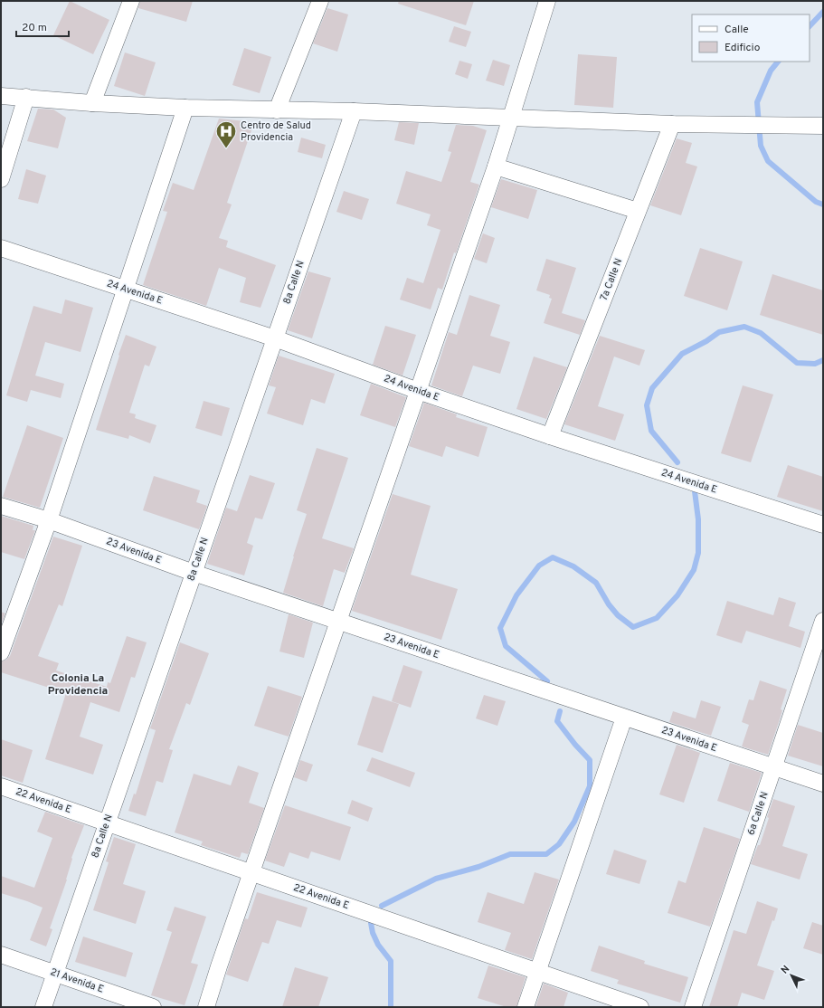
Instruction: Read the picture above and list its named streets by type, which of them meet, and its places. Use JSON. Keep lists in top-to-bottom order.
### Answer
{
  "streets": {
    "street": [
      "7a Calle N",
      "8a Calle N",
      "24 Avenida E",
      "23 Avenida E",
      "22 Avenida E",
      "6a Calle N",
      "21 Avenida E"
    ]
  },
  "crossings": [
    ["7a Calle N", "24 Avenida E"],
    ["8a Calle N", "24 Avenida E"],
    ["8a Calle N", "23 Avenida E"],
    ["8a Calle N", "22 Avenida E"],
    ["8a Calle N", "21 Avenida E"],
    ["23 Avenida E", "6a Calle N"]
  ],
  "districts": ["Colonia La Providencia"],
  "places": {
    "hospital": ["Centro de Salud Providencia"]
  },
  "legend": ["Calle", "Edificio"],
  "scale_bar": "20 m",
  "north": "top left"
}
